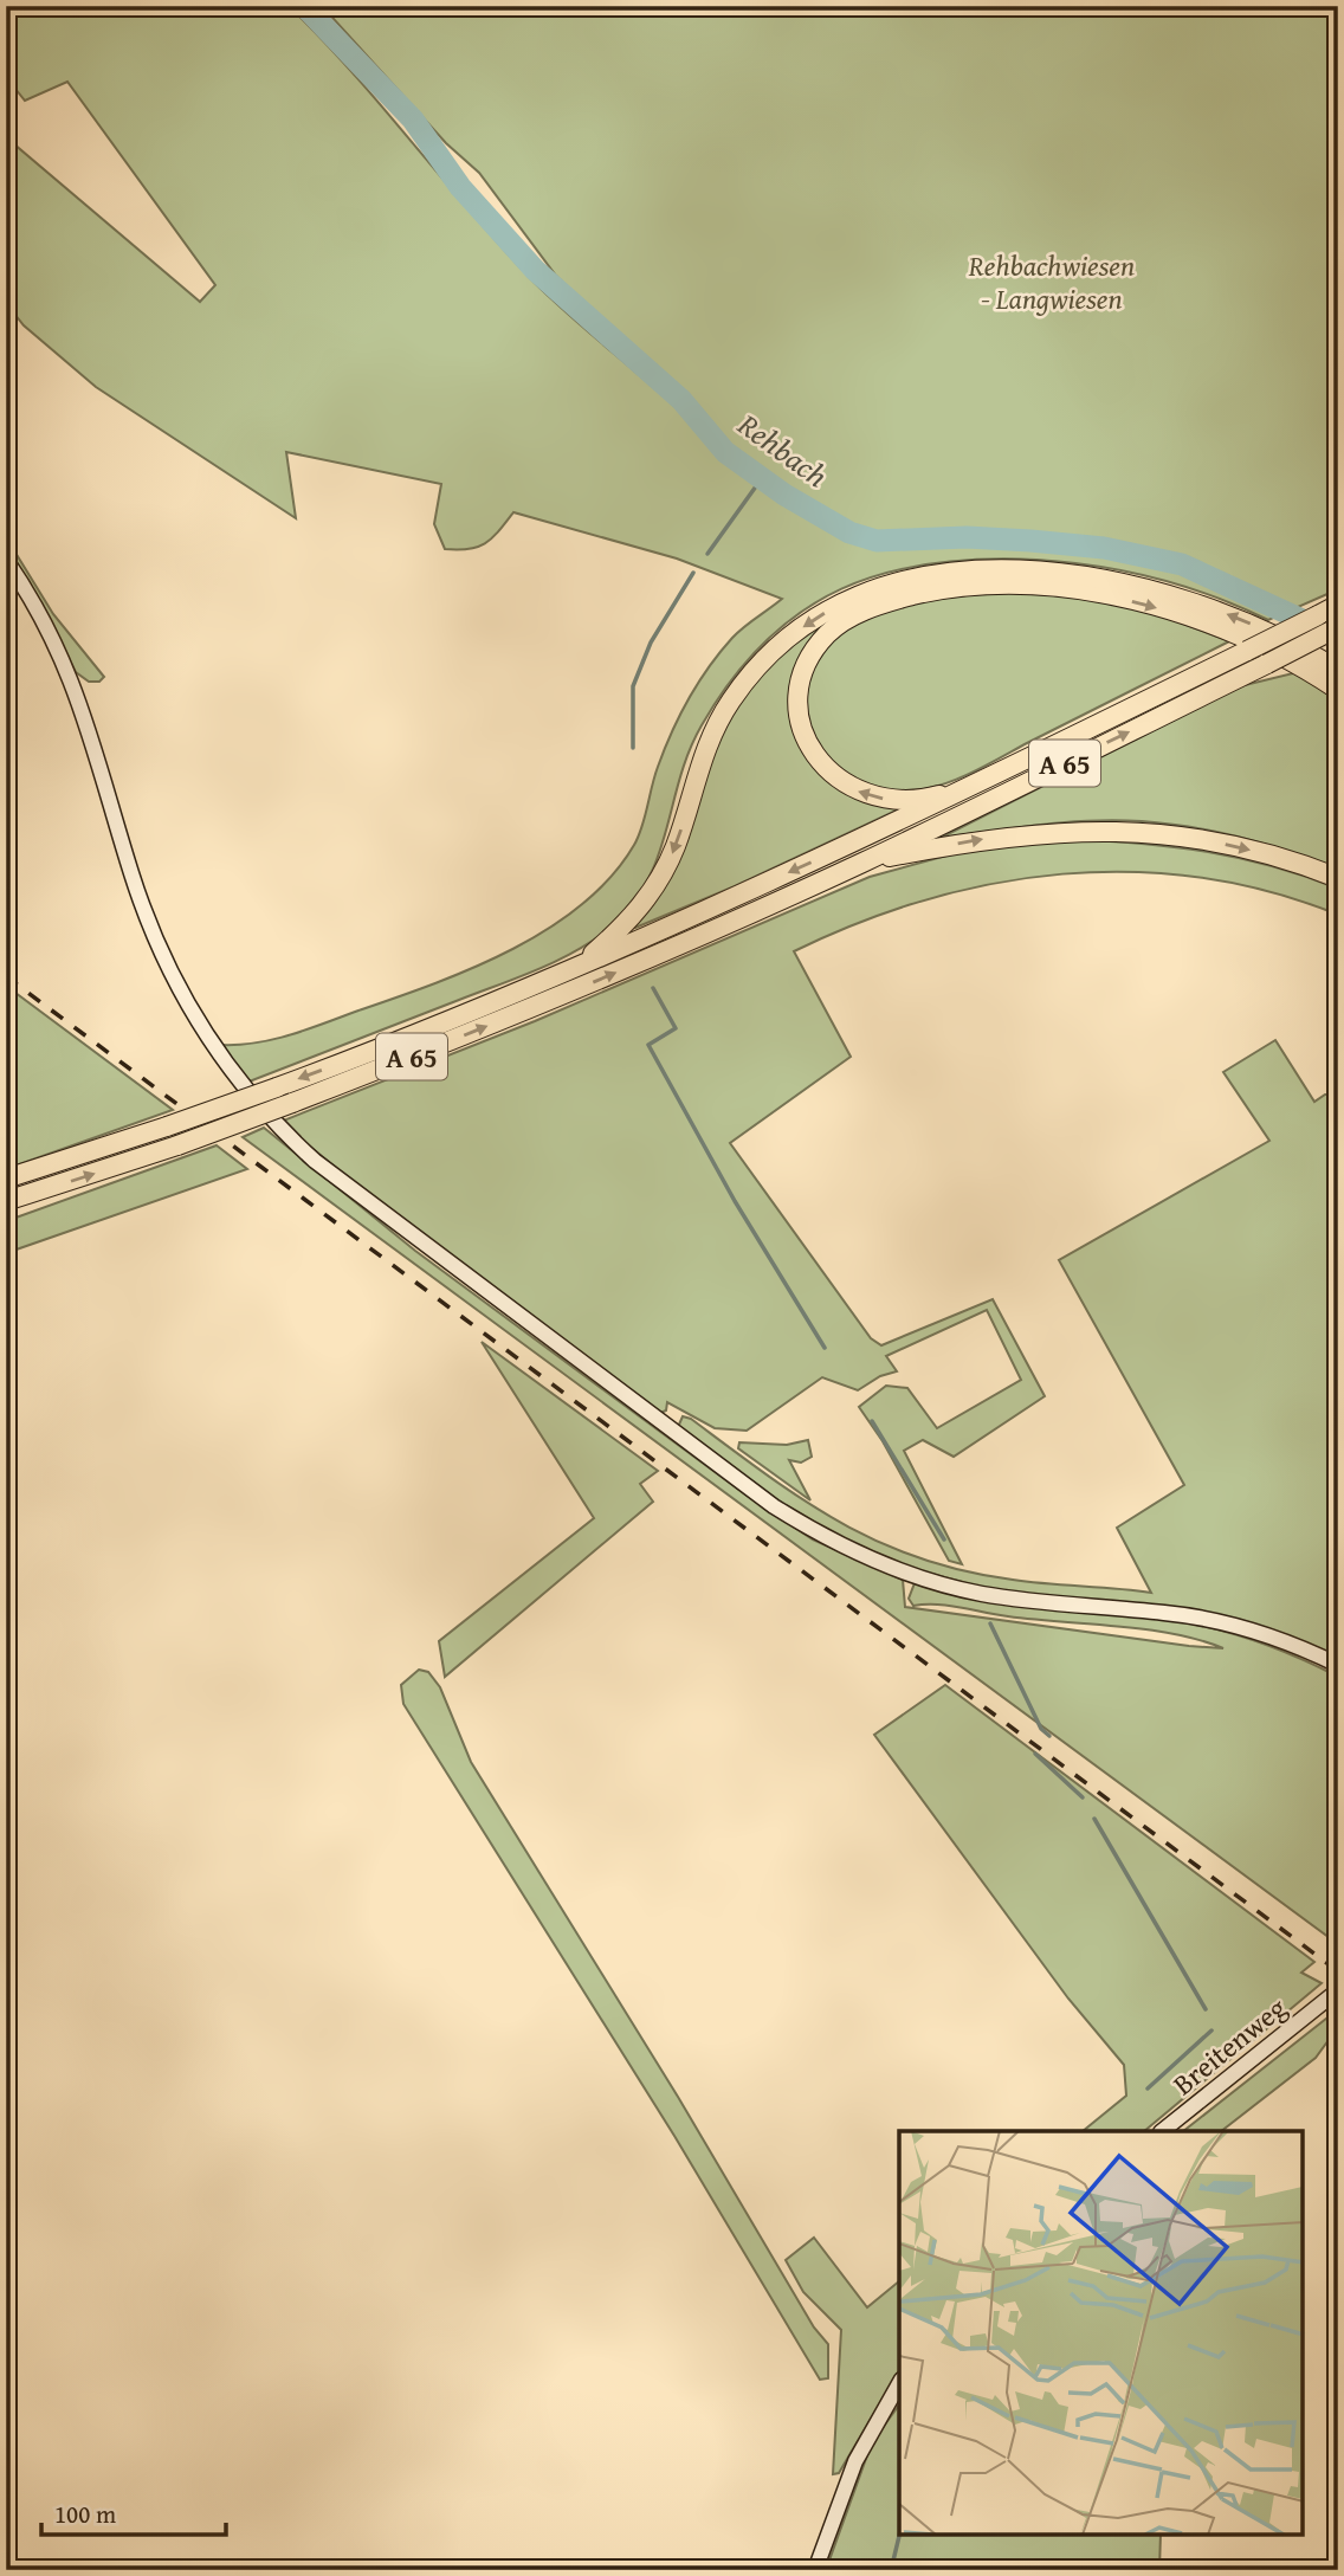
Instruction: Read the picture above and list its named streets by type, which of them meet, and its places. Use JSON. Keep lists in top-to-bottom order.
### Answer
{
  "streets": {
    "highway": ["A 65"],
    "main road": ["Breitenweg"]
  },
  "water": ["Rehbach"],
  "parks": ["Rehbachwiesen - Langwiesen"],
  "scale_bar": "100 m"
}
